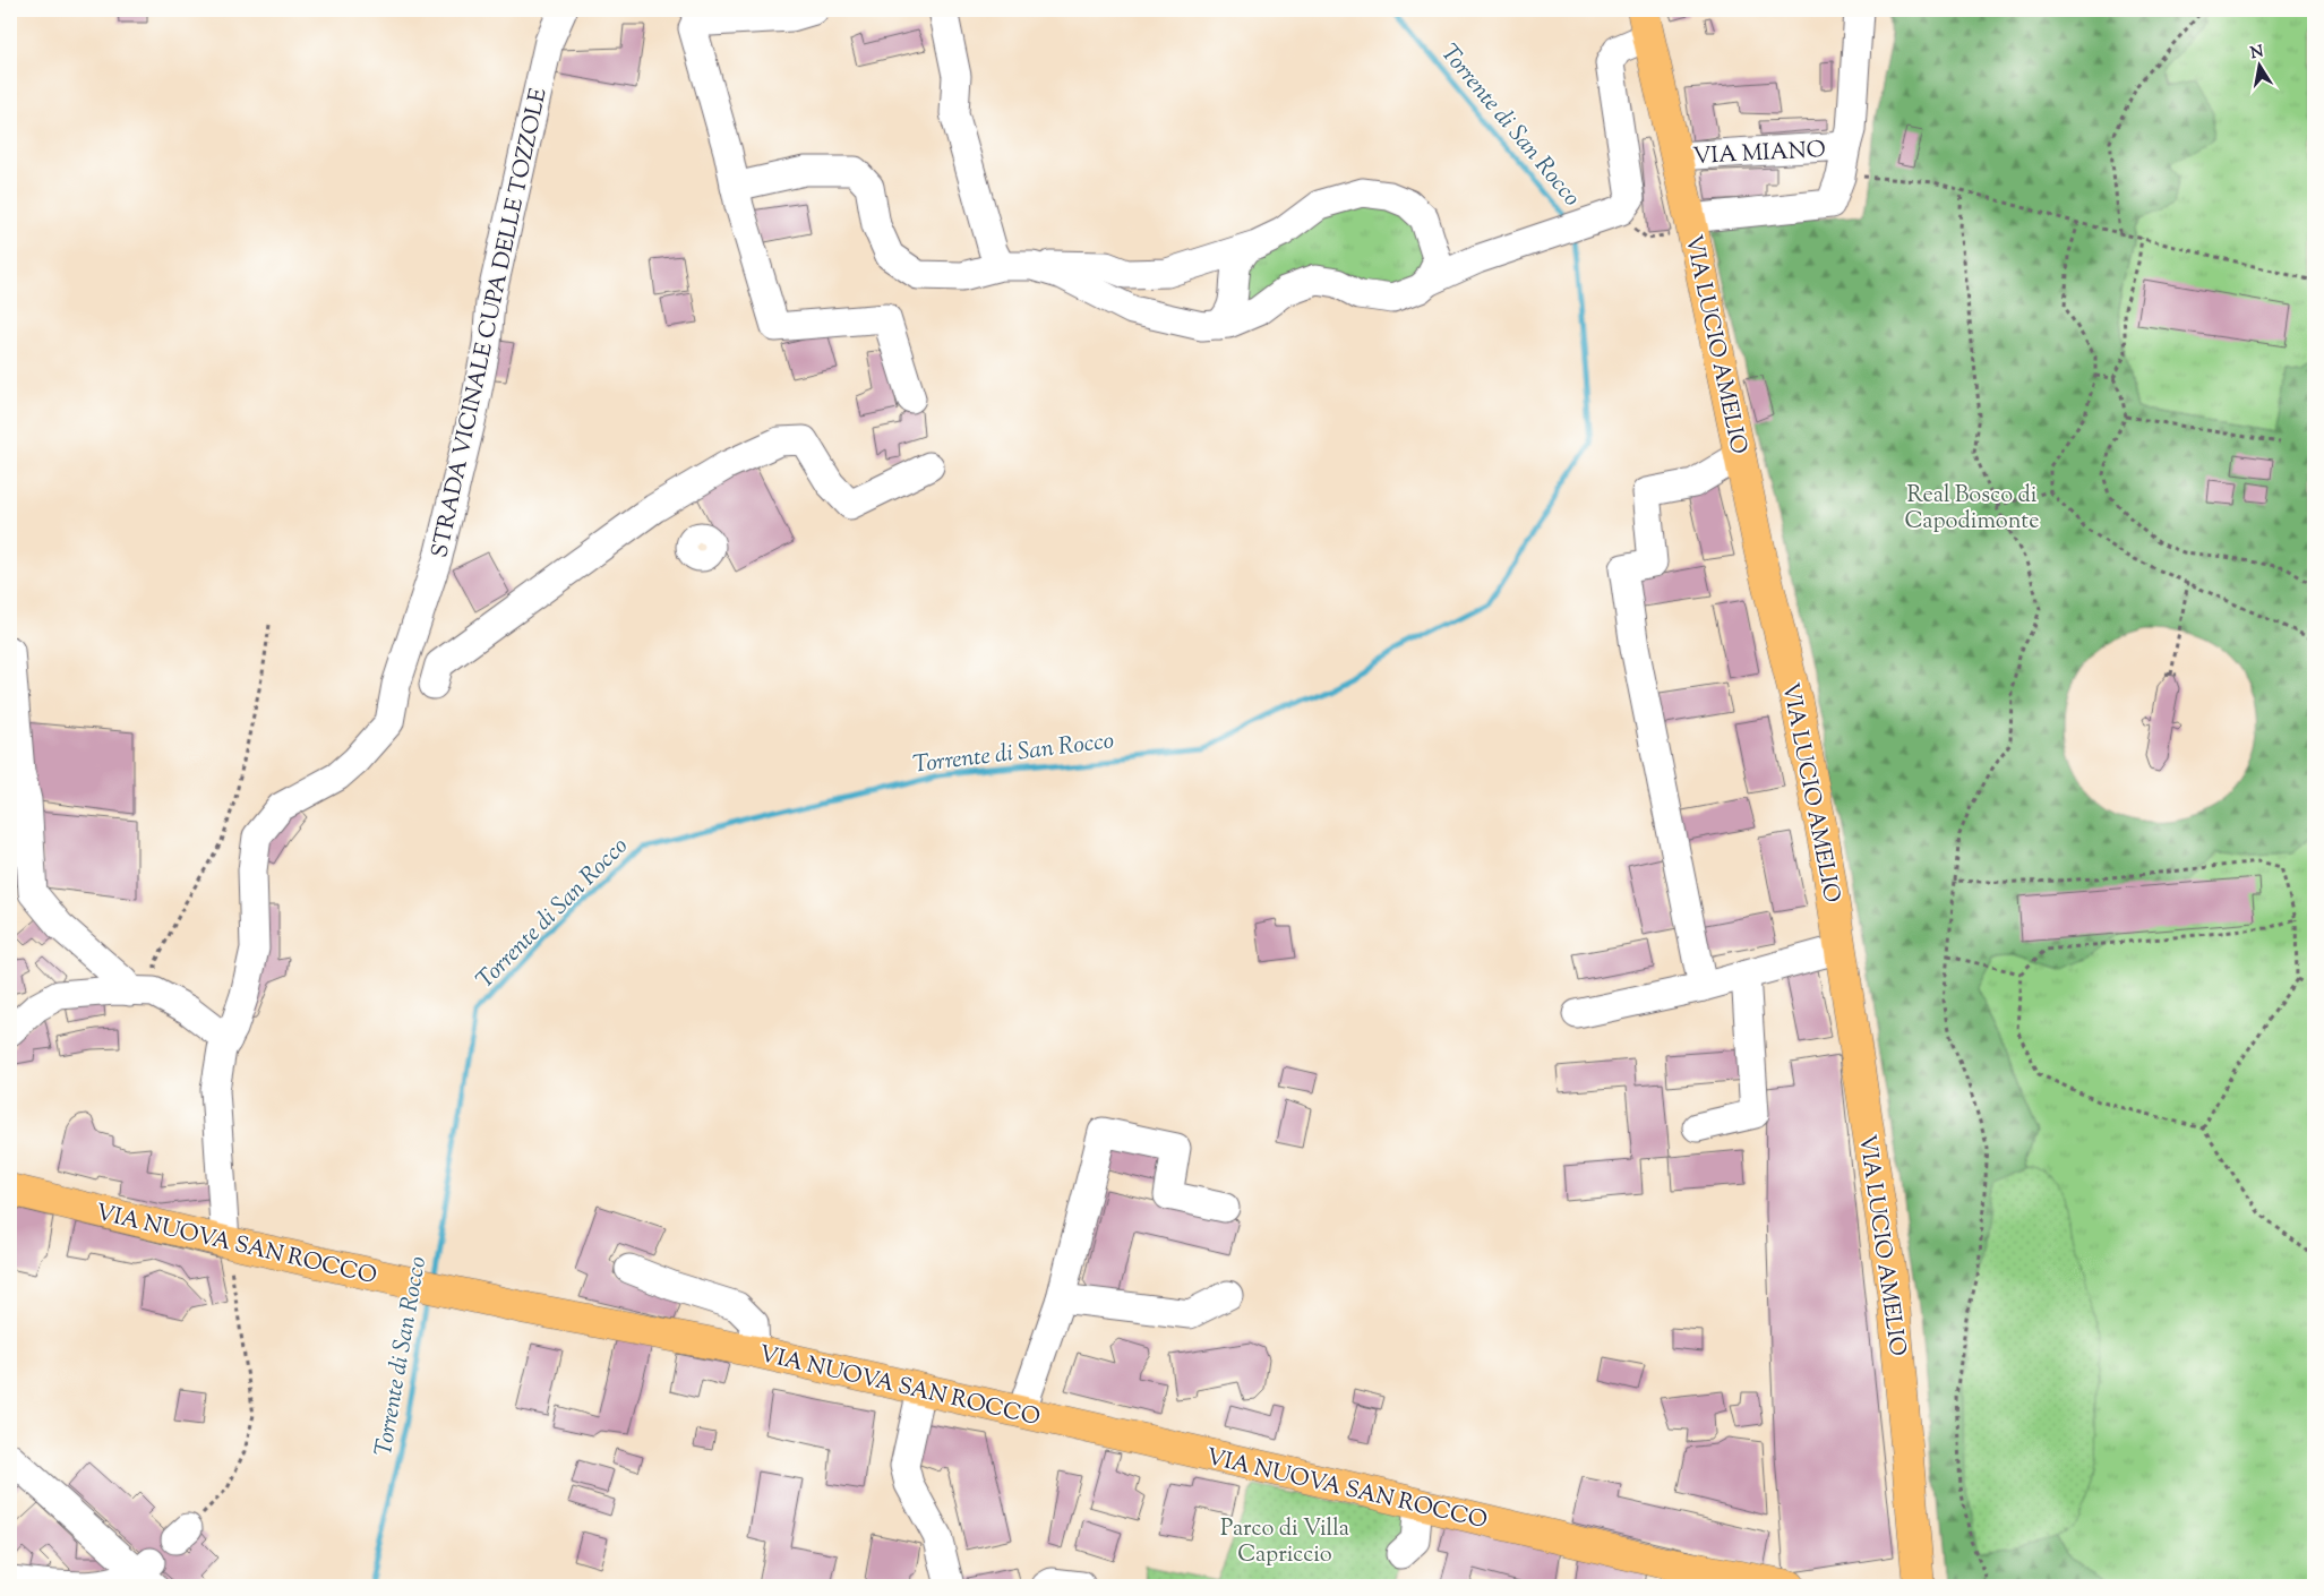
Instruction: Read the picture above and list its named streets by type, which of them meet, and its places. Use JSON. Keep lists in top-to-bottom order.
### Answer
{
  "streets": {
    "main road": ["VIA LUCIO AMELIO", "VIA NUOVA SAN ROCCO"],
    "street": ["VIA MIANO", "STRADA VICINALE CUPA DELLE TOZZOLE"]
  },
  "crossings": [
    ["VIA MIANO", "VIA LUCIO AMELIO"],
    ["STRADA VICINALE CUPA DELLE TOZZOLE", "VIA NUOVA SAN ROCCO"]
  ],
  "water": ["Torrente di San Rocco"],
  "parks": ["Real Bosco di Capodimonte", "Parco di Villa Capriccio"],
  "north": "top"
}
